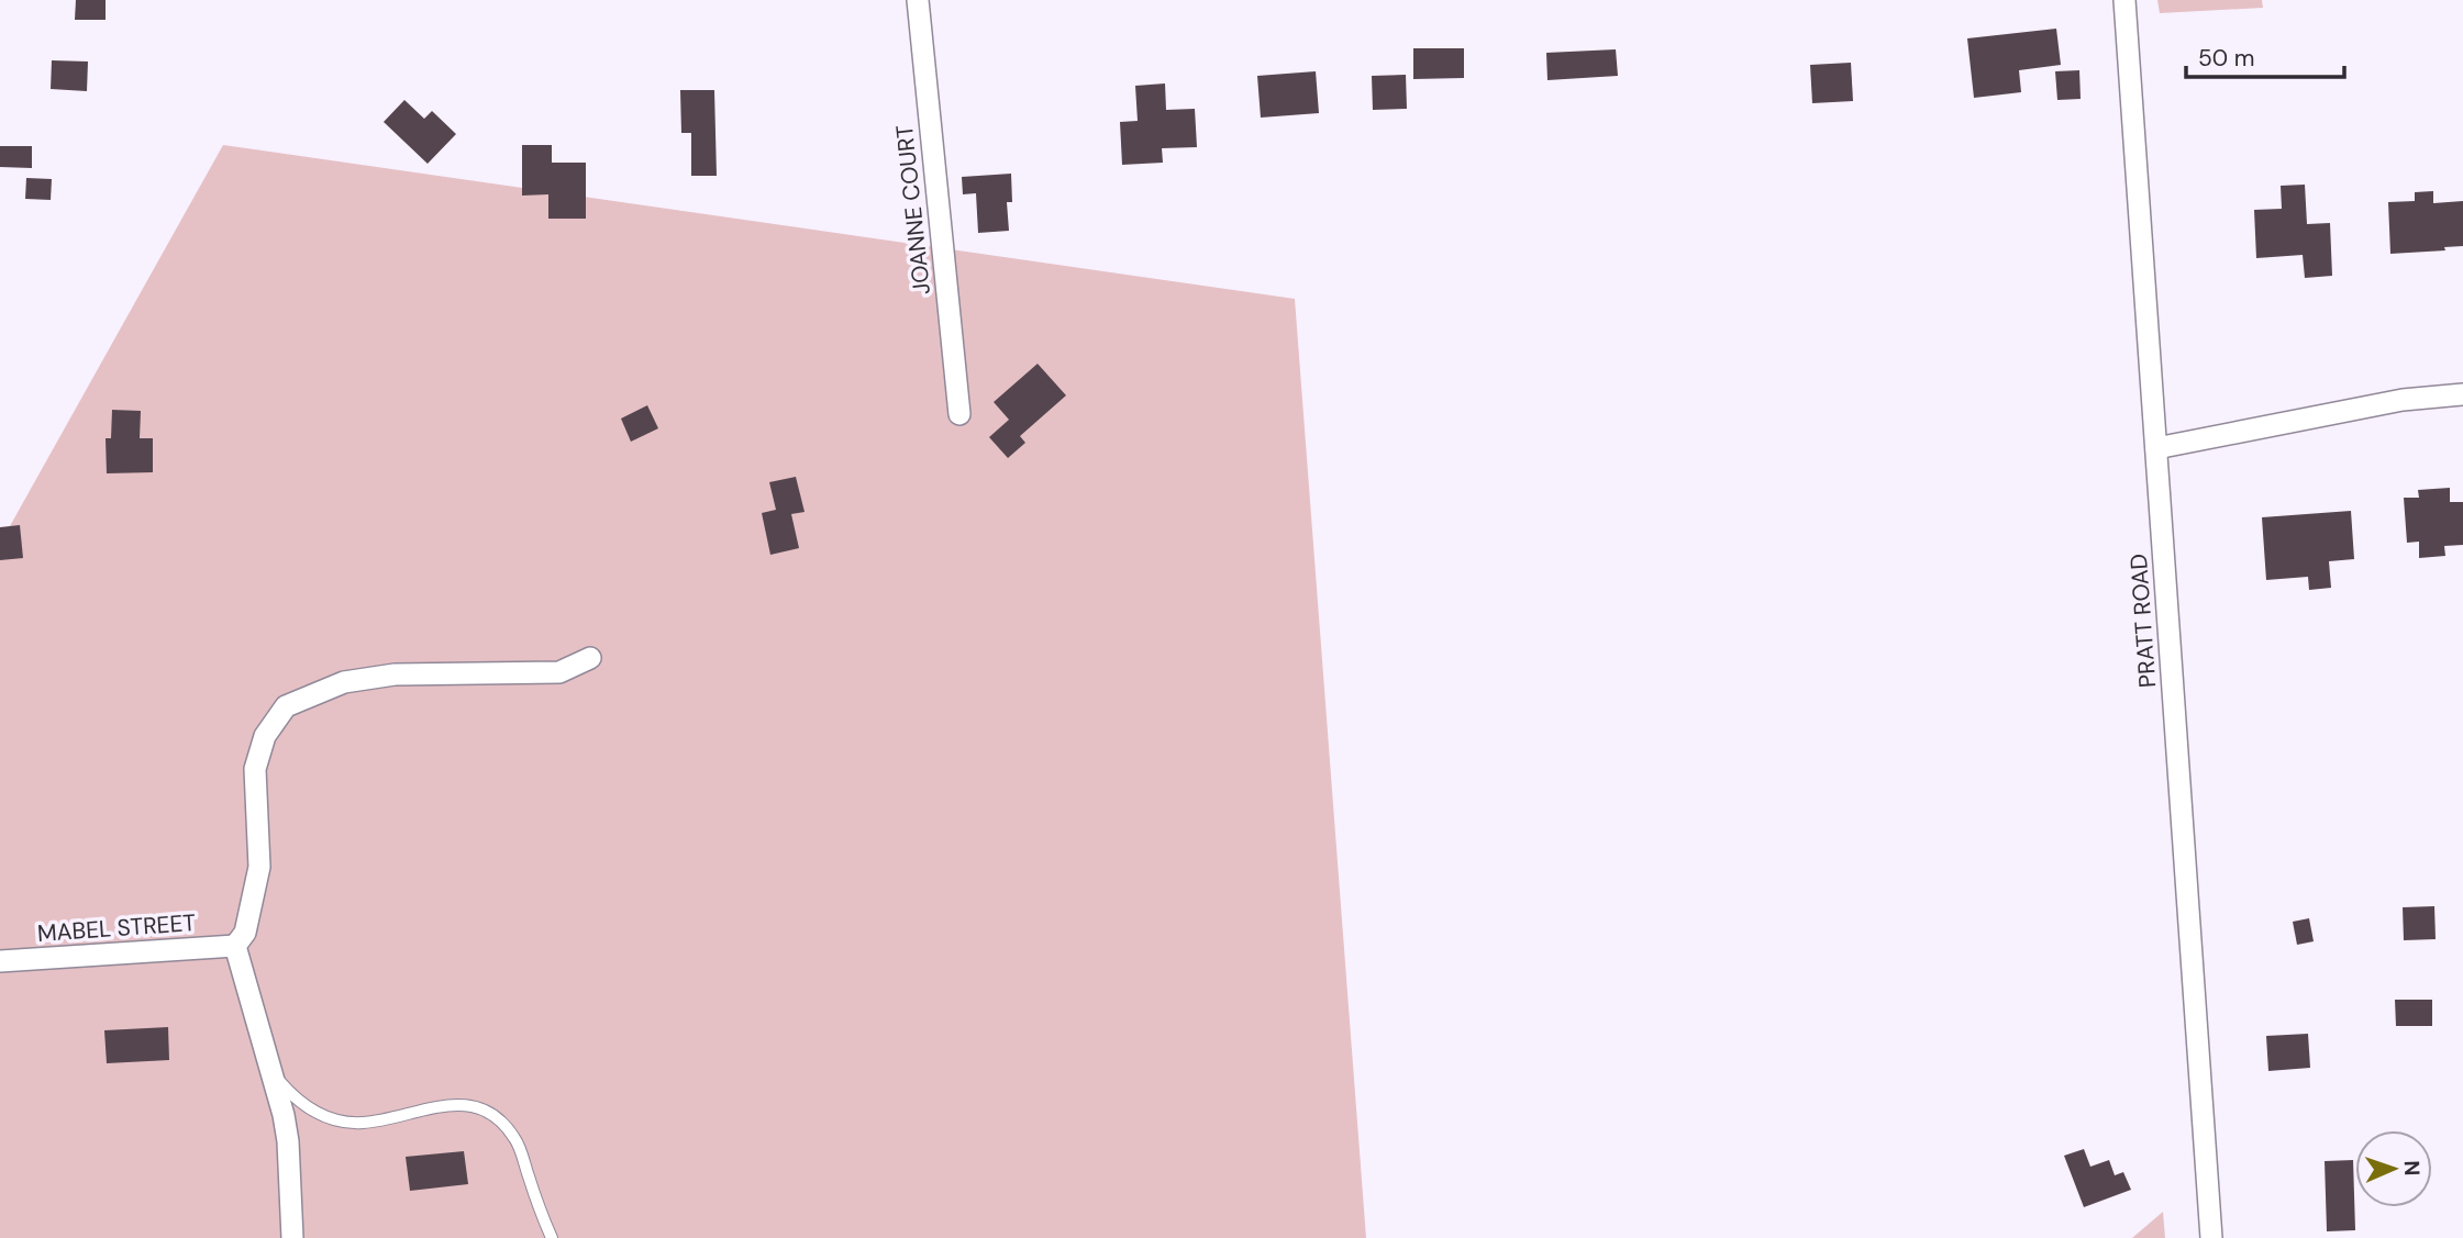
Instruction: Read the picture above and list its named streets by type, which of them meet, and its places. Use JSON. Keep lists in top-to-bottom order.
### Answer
{
  "streets": {
    "street": ["JOANNE COURT", "PRATT ROAD", "MABEL STREET"]
  },
  "scale_bar": "50 m",
  "north": "right"
}
